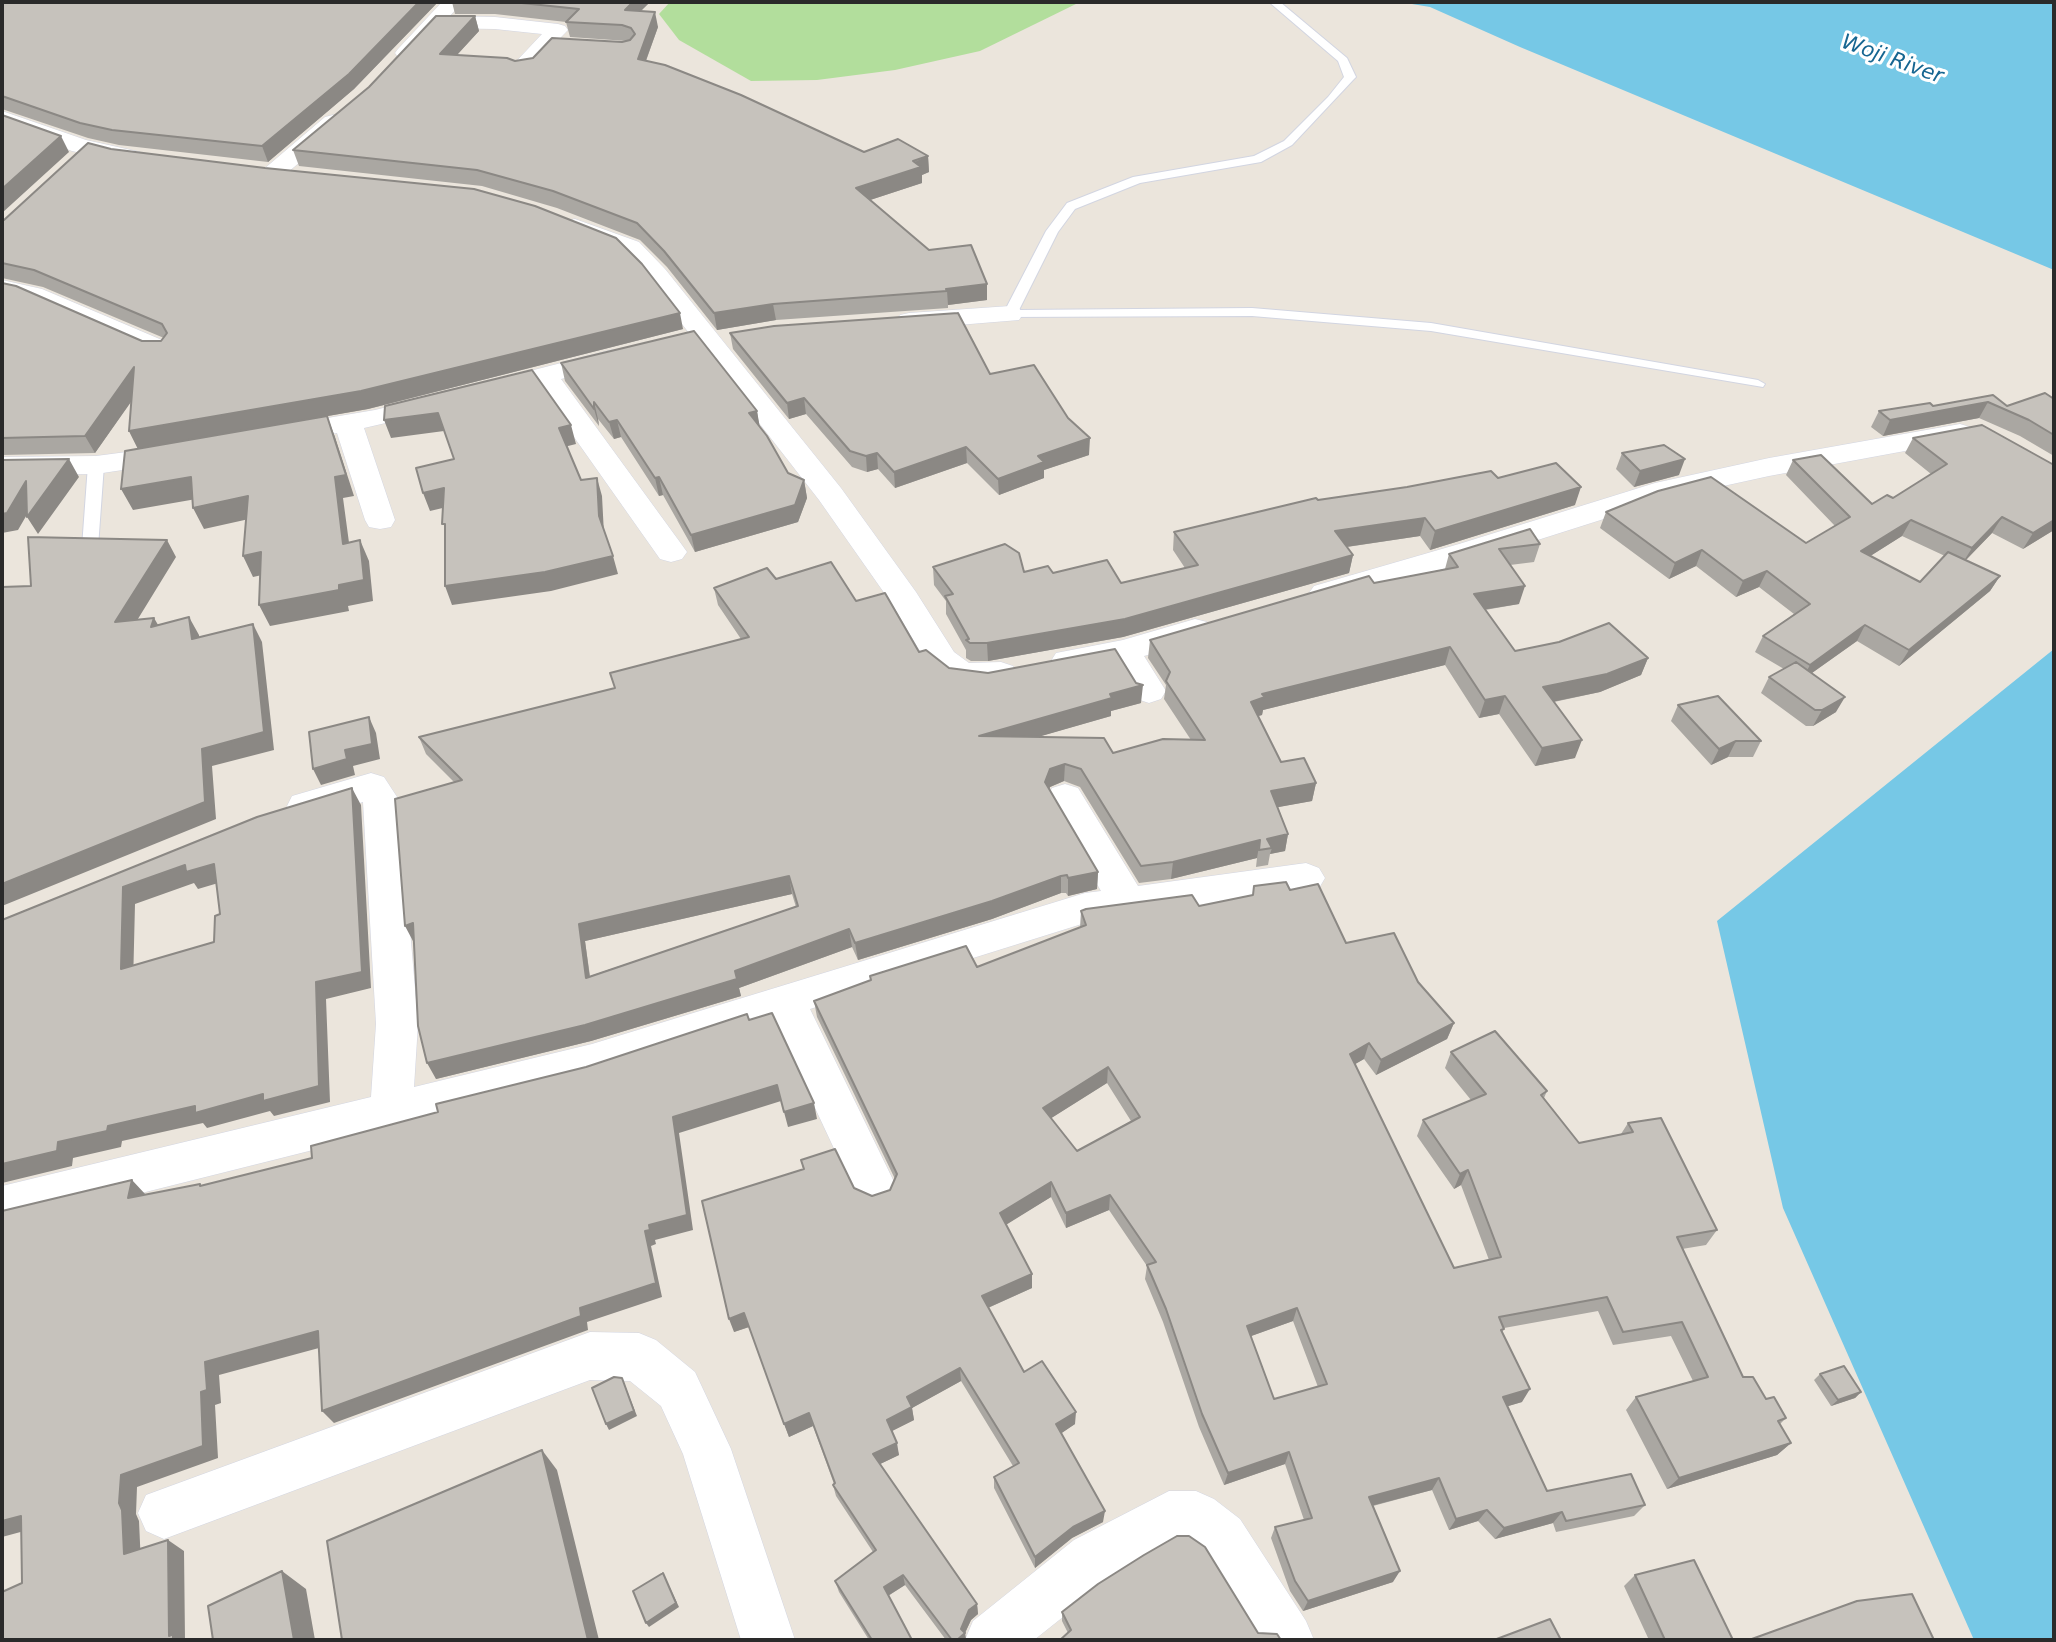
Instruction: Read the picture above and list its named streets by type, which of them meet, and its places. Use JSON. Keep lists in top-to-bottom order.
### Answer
{
  "water": ["Woji River"]
}
